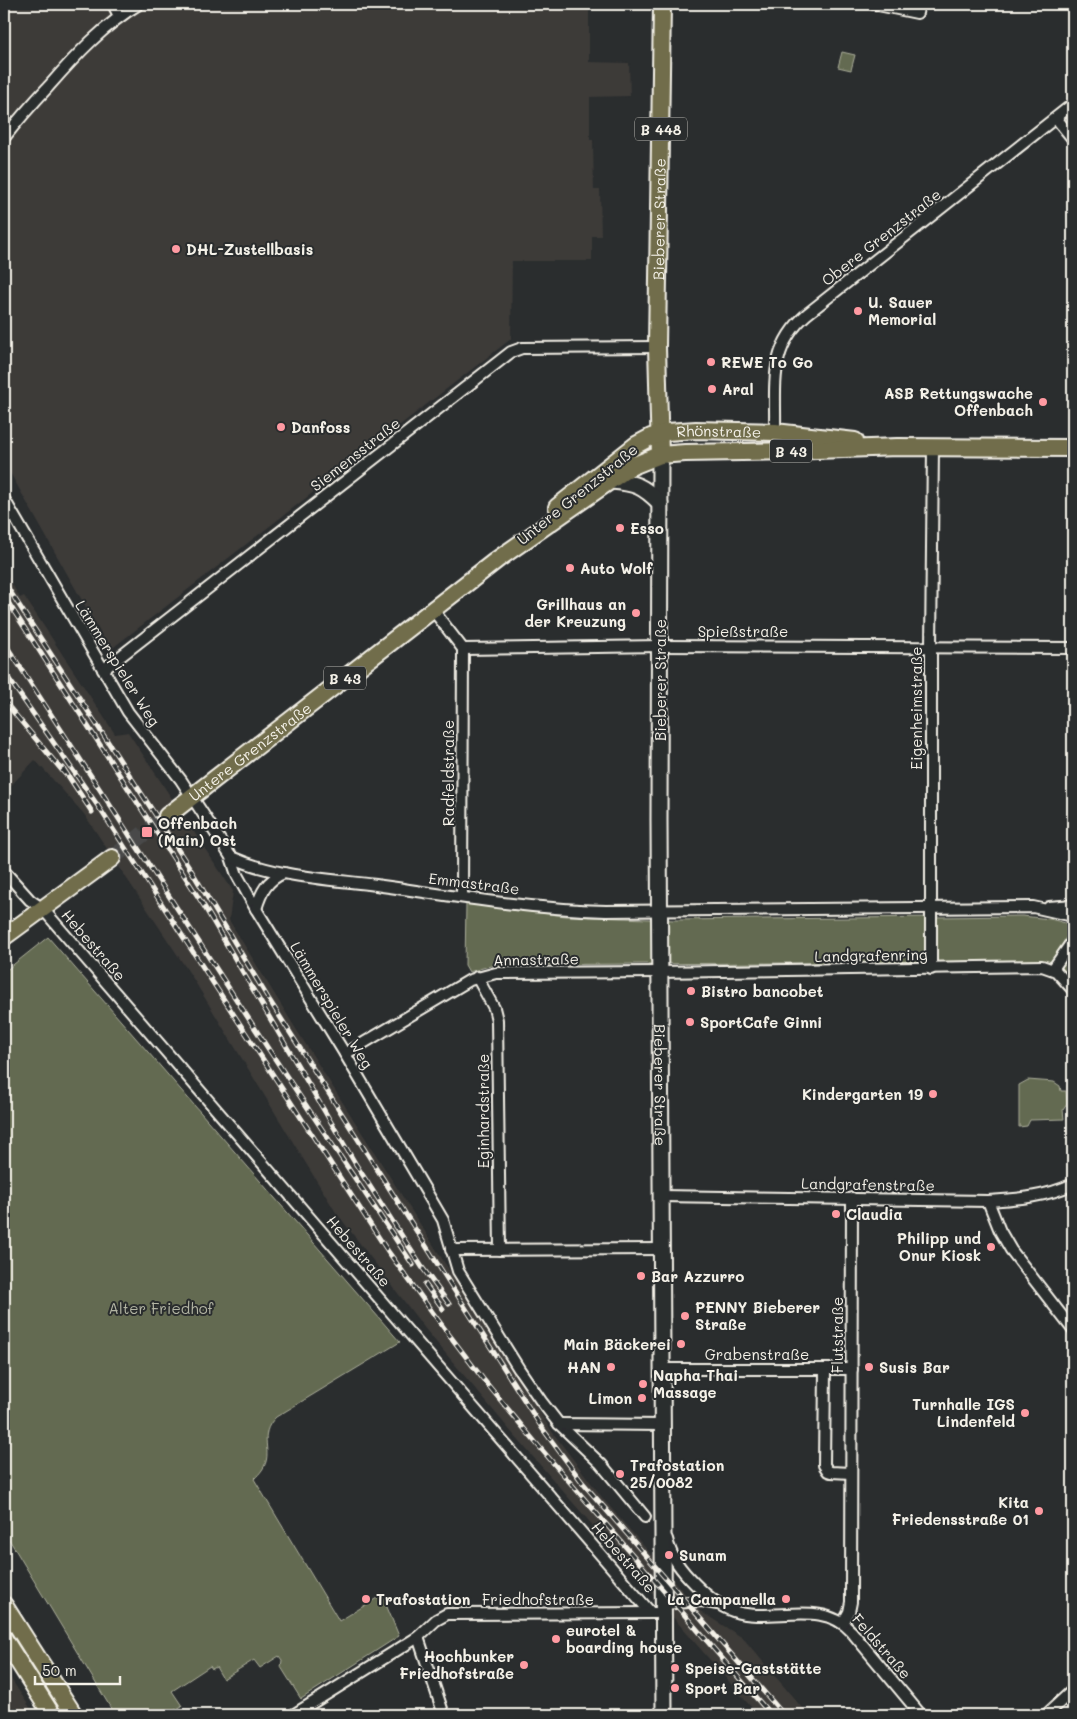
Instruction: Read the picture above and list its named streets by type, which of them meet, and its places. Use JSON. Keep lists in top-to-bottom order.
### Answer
{
  "streets": {
    "main road": [
      "B 448",
      "Bieberer Straße",
      "Rhönstraße",
      "B 43",
      "Untere Grenzstraße"
    ],
    "street": [
      "Obere Grenzstraße",
      "Siemensstraße",
      "Spießstraße",
      "Lämmerspieler Weg",
      "Eigenheimstraße",
      "Radfeldstraße",
      "Emmastraße",
      "Hebestraße",
      "Landgrafenring",
      "Annastraße",
      "Eginhardstraße",
      "Landgrafenstraße",
      "Flutstraße",
      "Grabenstraße",
      "Friedhofstraße",
      "Feldstraße"
    ]
  },
  "crossings": [
    ["B 448", "Bieberer Straße"],
    ["B 448", "Rhönstraße"],
    ["B 448", "Untere Grenzstraße"],
    ["Bieberer Straße", "Rhönstraße"],
    ["Bieberer Straße", "Siemensstraße"],
    ["Bieberer Straße", "Untere Grenzstraße"],
    ["Bieberer Straße", "Spießstraße"],
    ["Bieberer Straße", "Emmastraße"],
    ["Bieberer Straße", "Hebestraße"],
    ["Bieberer Straße", "Landgrafenring"],
    ["Bieberer Straße", "Annastraße"],
    ["Bieberer Straße", "Landgrafenstraße"],
    ["Bieberer Straße", "Grabenstraße"],
    ["Bieberer Straße", "Friedhofstraße"],
    ["Bieberer Straße", "Feldstraße"],
    ["Obere Grenzstraße", "Rhönstraße"],
    ["Rhönstraße", "Untere Grenzstraße"],
    ["Rhönstraße", "Eigenheimstraße"],
    ["Siemensstraße", "Lämmerspieler Weg"],
    ["Untere Grenzstraße", "Lämmerspieler Weg"],
    ["Spießstraße", "Eigenheimstraße"],
    ["Spießstraße", "Radfeldstraße"],
    ["Lämmerspieler Weg", "Emmastraße"],
    ["Lämmerspieler Weg", "Annastraße"],
    ["Eigenheimstraße", "Landgrafenring"],
    ["Radfeldstraße", "Emmastraße"],
    ["Hebestraße", "Friedhofstraße"],
    ["Hebestraße", "Feldstraße"],
    ["Landgrafenring", "Annastraße"],
    ["Annastraße", "Eginhardstraße"],
    ["Landgrafenstraße", "Flutstraße"],
    ["Flutstraße", "Grabenstraße"],
    ["Flutstraße", "Feldstraße"],
    ["Friedhofstraße", "Feldstraße"]
  ],
  "parks": ["Alter Friedhof"],
  "places": {
    "other": [
      "DHL-Zustellbasis",
      "U. Sauer Memorial",
      "REWE To Go",
      "Aral",
      "ASB Rettungswache Offenbach",
      "Danfoss",
      "Esso",
      "Auto Wolf",
      "Grillhaus an der Kreuzung",
      "Bistro bancobet",
      "SportCafe Ginni",
      "Kindergarten 19",
      "Claudia",
      "Philipp und Onur Kiosk",
      "Bar Azzurro",
      "PENNY Bieberer Straße",
      "Main Bäckerei",
      "HAN",
      "Susis Bar",
      "Napha Thai Massage",
      "Limon",
      "Turnhalle IGS Lindenfeld",
      "Trafostation 25/0082",
      "Kita Friedensstraße 01",
      "Sunam",
      "Trafostation",
      "La Campanella",
      "eurotel & boarding house",
      "Hochbunker Friedhofstraße",
      "Speise-Gaststätte",
      "Sport Bar"
    ],
    "transit": ["Offenbach (Main) Ost"]
  },
  "scale_bar": "50 m"
}
